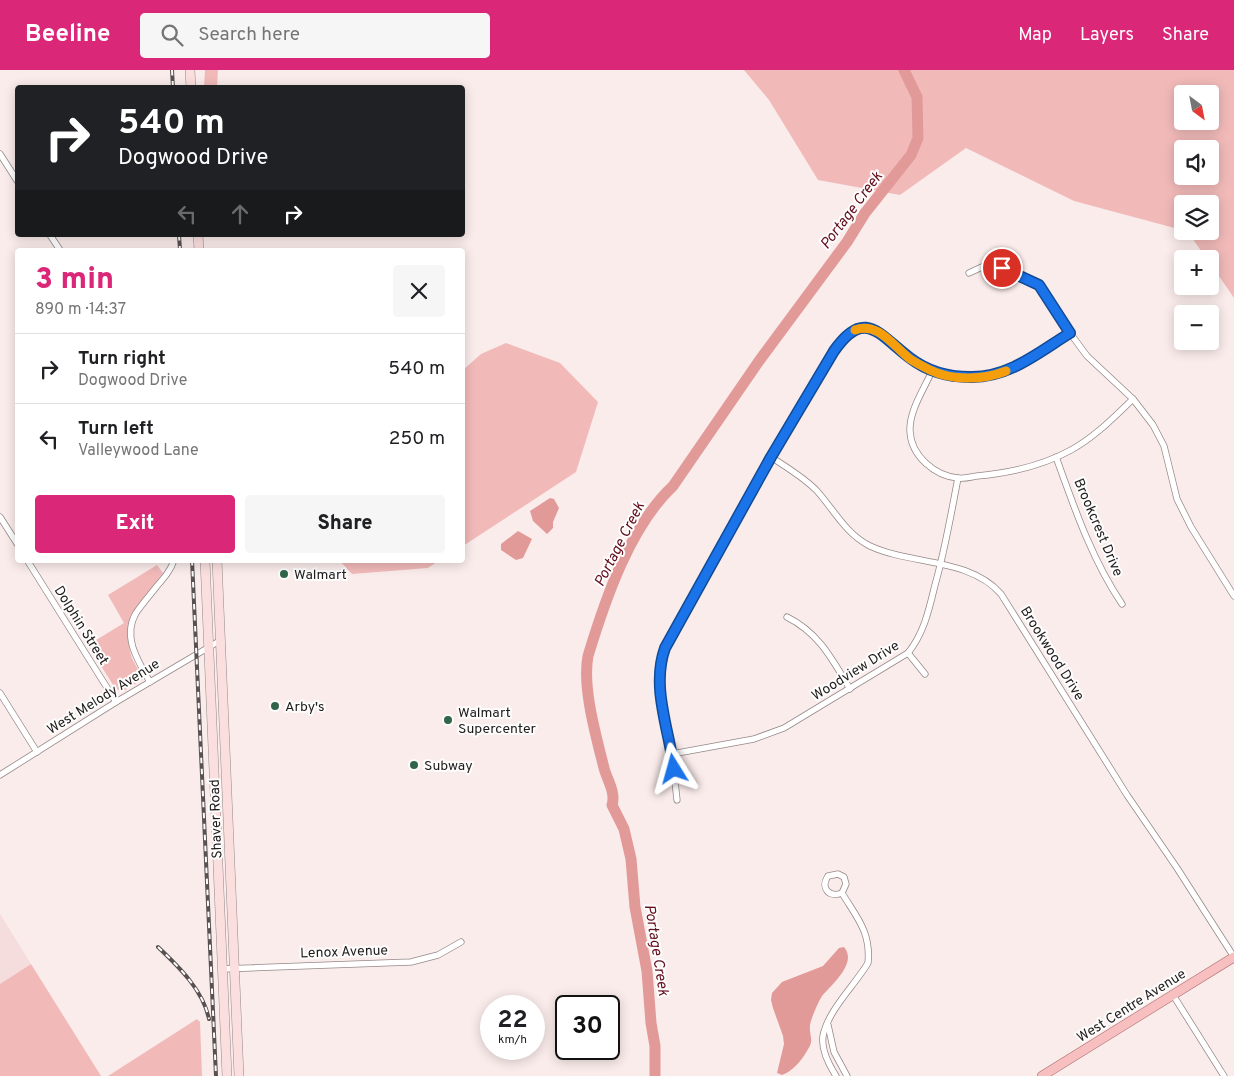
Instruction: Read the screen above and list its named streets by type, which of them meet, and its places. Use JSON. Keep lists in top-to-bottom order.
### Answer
{
  "streets": {
    "main road": ["Shaver Road", "West Centre Avenue"],
    "street": [
      "Brookcrest Drive",
      "Dolphin Street",
      "Brookwood Drive",
      "Woodview Drive",
      "West Melody Avenue",
      "Lenox Avenue"
    ]
  },
  "crossings": [
    ["Dolphin Street", "West Melody Avenue"],
    ["Brookwood Drive", "Woodview Drive"],
    ["Brookwood Drive", "West Centre Avenue"],
    ["West Melody Avenue", "Shaver Road"],
    ["Shaver Road", "Lenox Avenue"]
  ],
  "water": ["Portage Creek"],
  "places": [
    "Walmart",
    "Arby's",
    "Walmart Supercenter",
    "Subway"
  ],
  "north": "bottom right",
  "page": {
    "header": "Beeline",
    "search": "Search here",
    "nav": ["Map", "Layers", "Share"],
    "map_buttons": ["+", "−"],
    "turn": ["540 m", "Dogwood Drive"],
    "heading": ["3 min", "890 m · 14:37"],
    "list": [
      {
        "name": "Turn right",
        "note": "Dogwood Drive",
        "value": "540 m"
      },
      {
        "name": "Turn left",
        "note": "Valleywood Lane",
        "value": "250 m"
      }
    ],
    "buttons": ["Exit", "Share"],
    "speed": "22 km/h",
    "limit": "30"
  }
}
